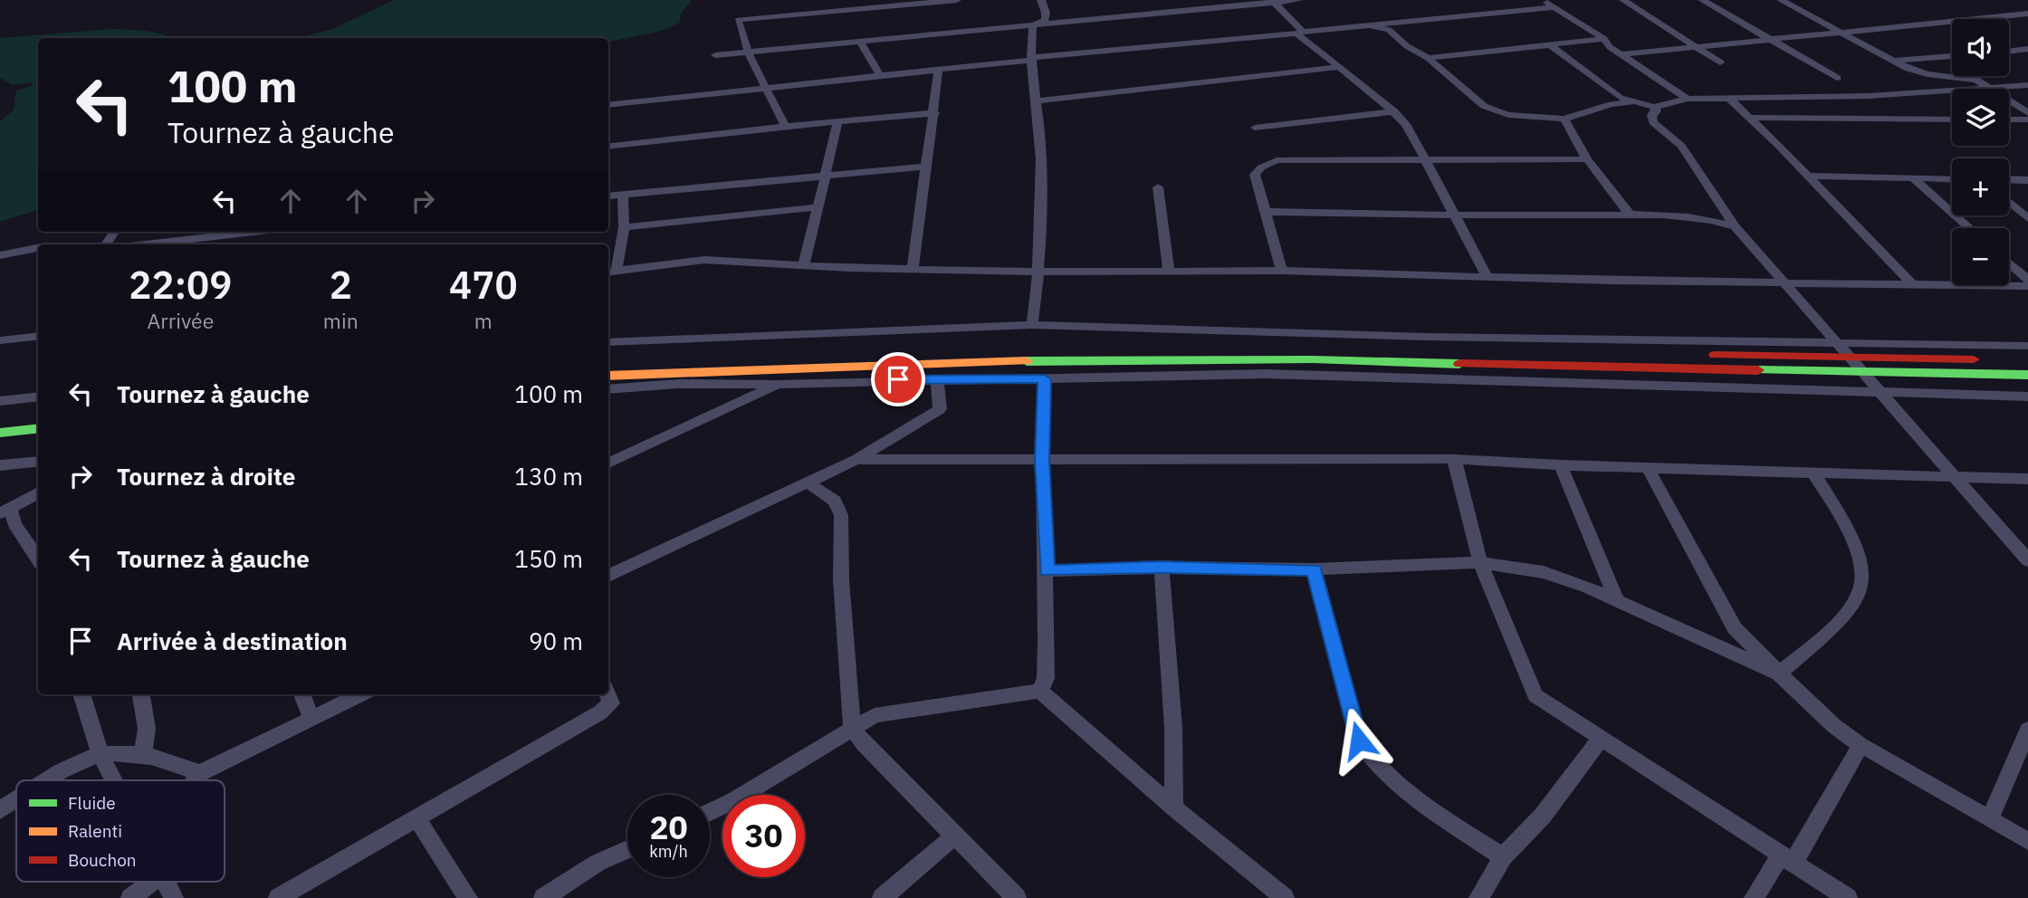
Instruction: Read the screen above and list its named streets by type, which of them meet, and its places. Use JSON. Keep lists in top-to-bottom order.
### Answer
{
  "legend": ["Fluide", "Ralenti", "Bouchon"],
  "page": {
    "map_buttons": ["+", "−"],
    "turn": ["100 m", "Tournez à gauche"],
    "eta": [
      "22:09",
      "Arrivée",
      "2",
      "min",
      "470",
      "m"
    ],
    "list": [
      {
        "name": "Tournez à gauche",
        "value": "100 m"
      },
      {
        "name": "Tournez à droite",
        "value": "130 m"
      },
      {
        "name": "Tournez à gauche",
        "value": "150 m"
      },
      {
        "name": "Arrivée à destination",
        "value": "90 m"
      }
    ],
    "speed": "20 km/h",
    "limit": "30"
  }
}
